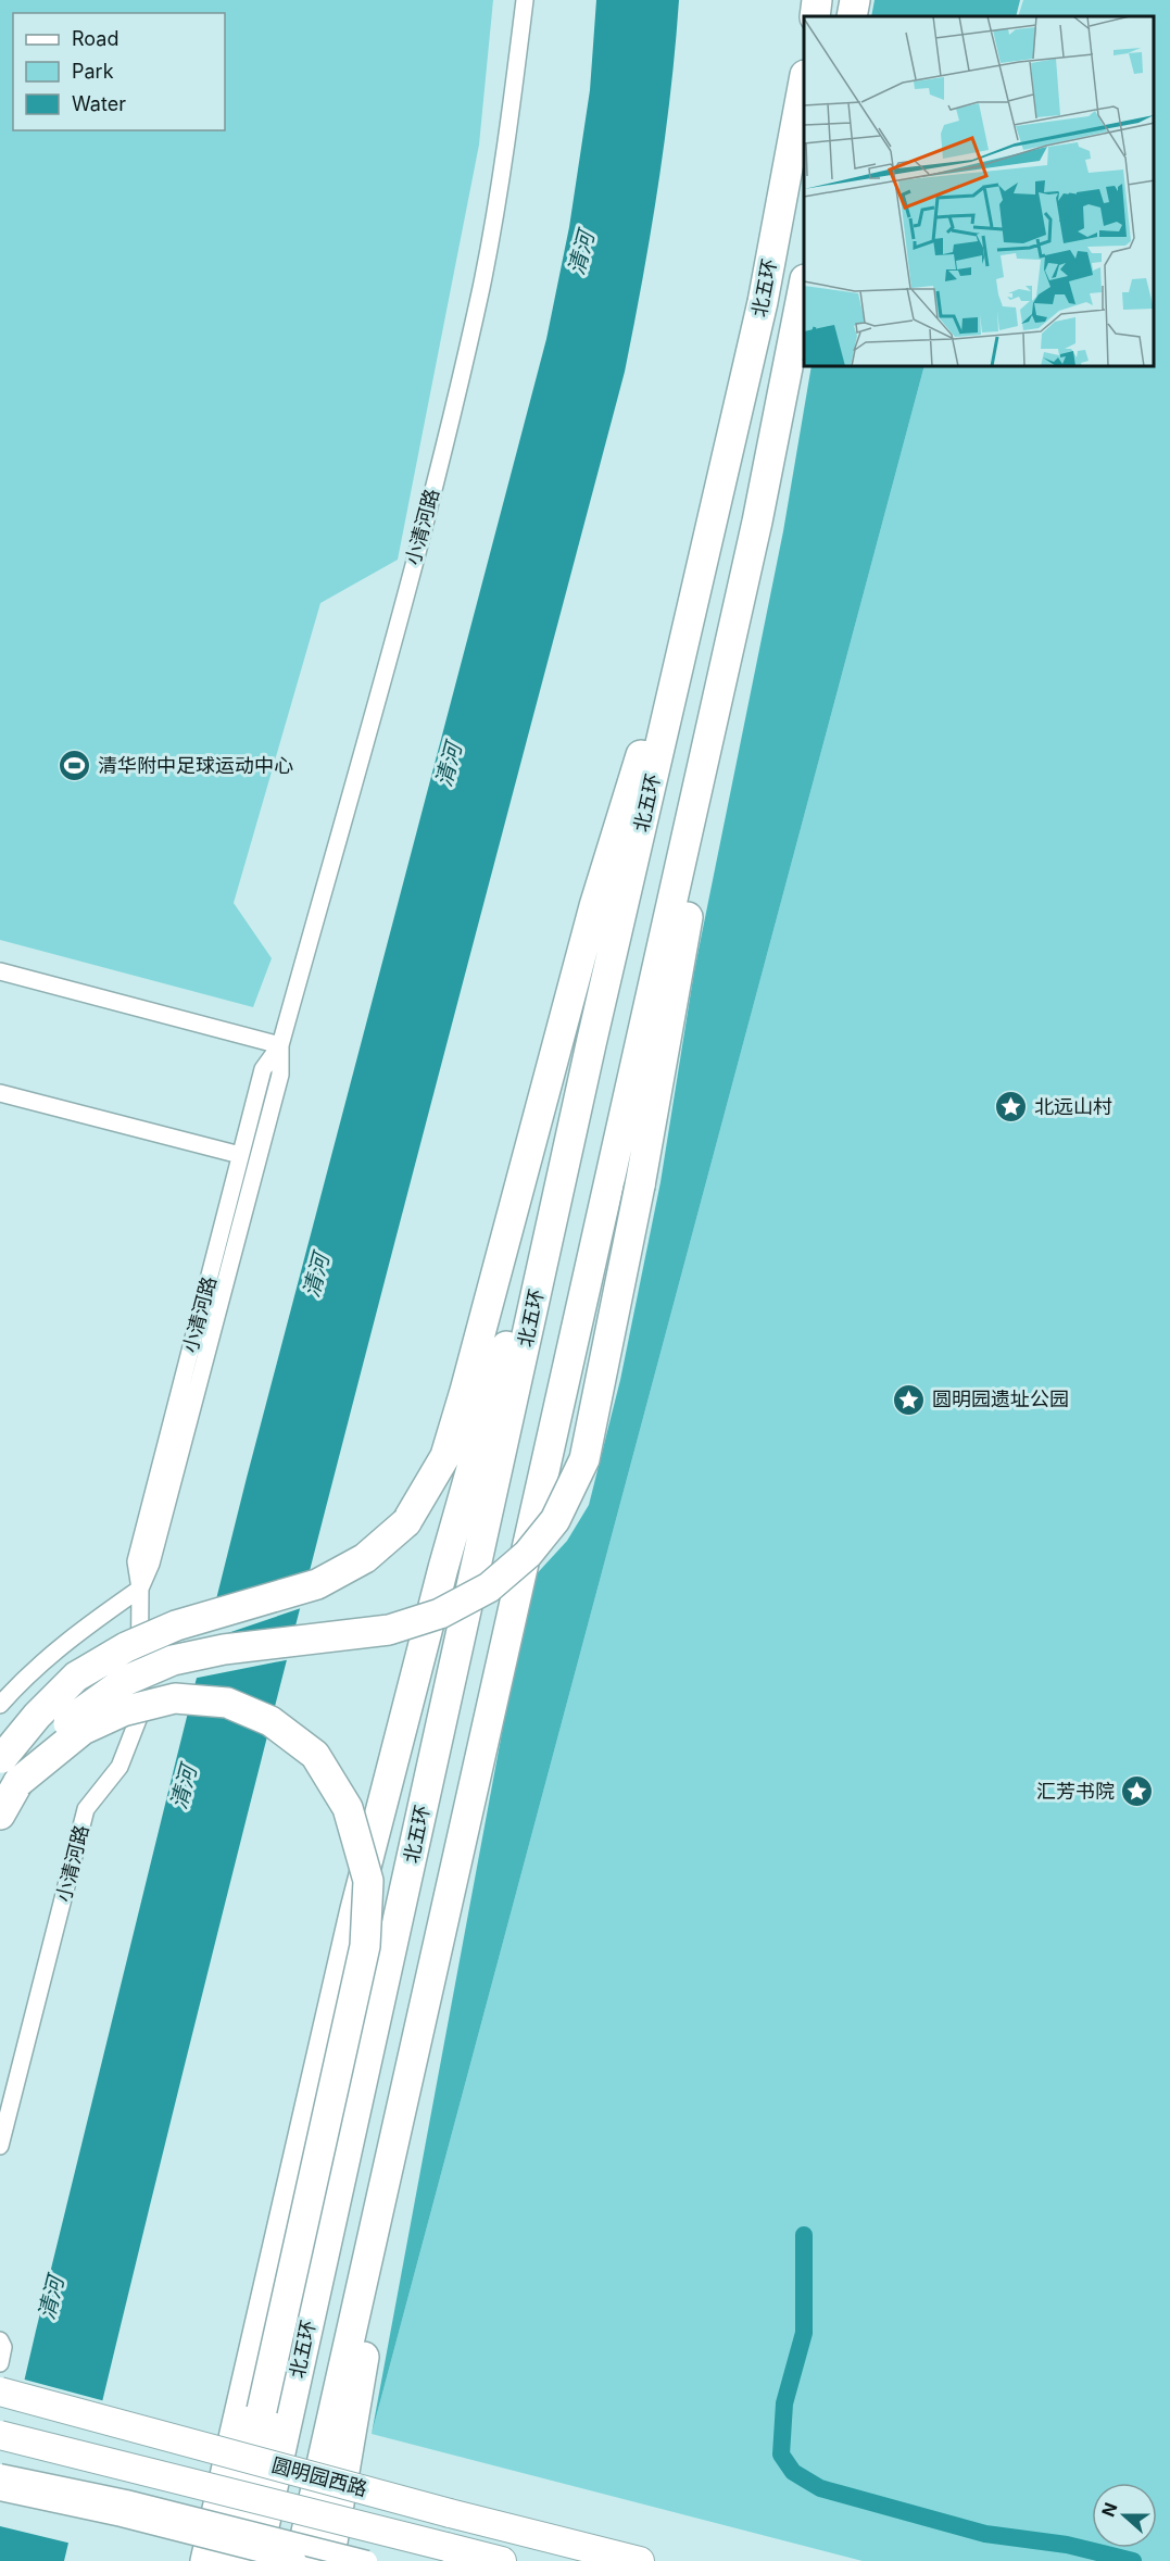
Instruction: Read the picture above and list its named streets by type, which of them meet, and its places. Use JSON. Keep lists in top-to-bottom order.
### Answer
{
  "streets": {
    "highway": ["北五环", "圆明园西路"],
    "street": ["小清河路"]
  },
  "water": ["清河"],
  "places": {
    "sports": ["清华附中足球运动中心"],
    "place": ["北远山村", "圆明园遗址公园", "汇芳书院"]
  },
  "legend": ["Road", "Park", "Water"],
  "north": "left"
}
